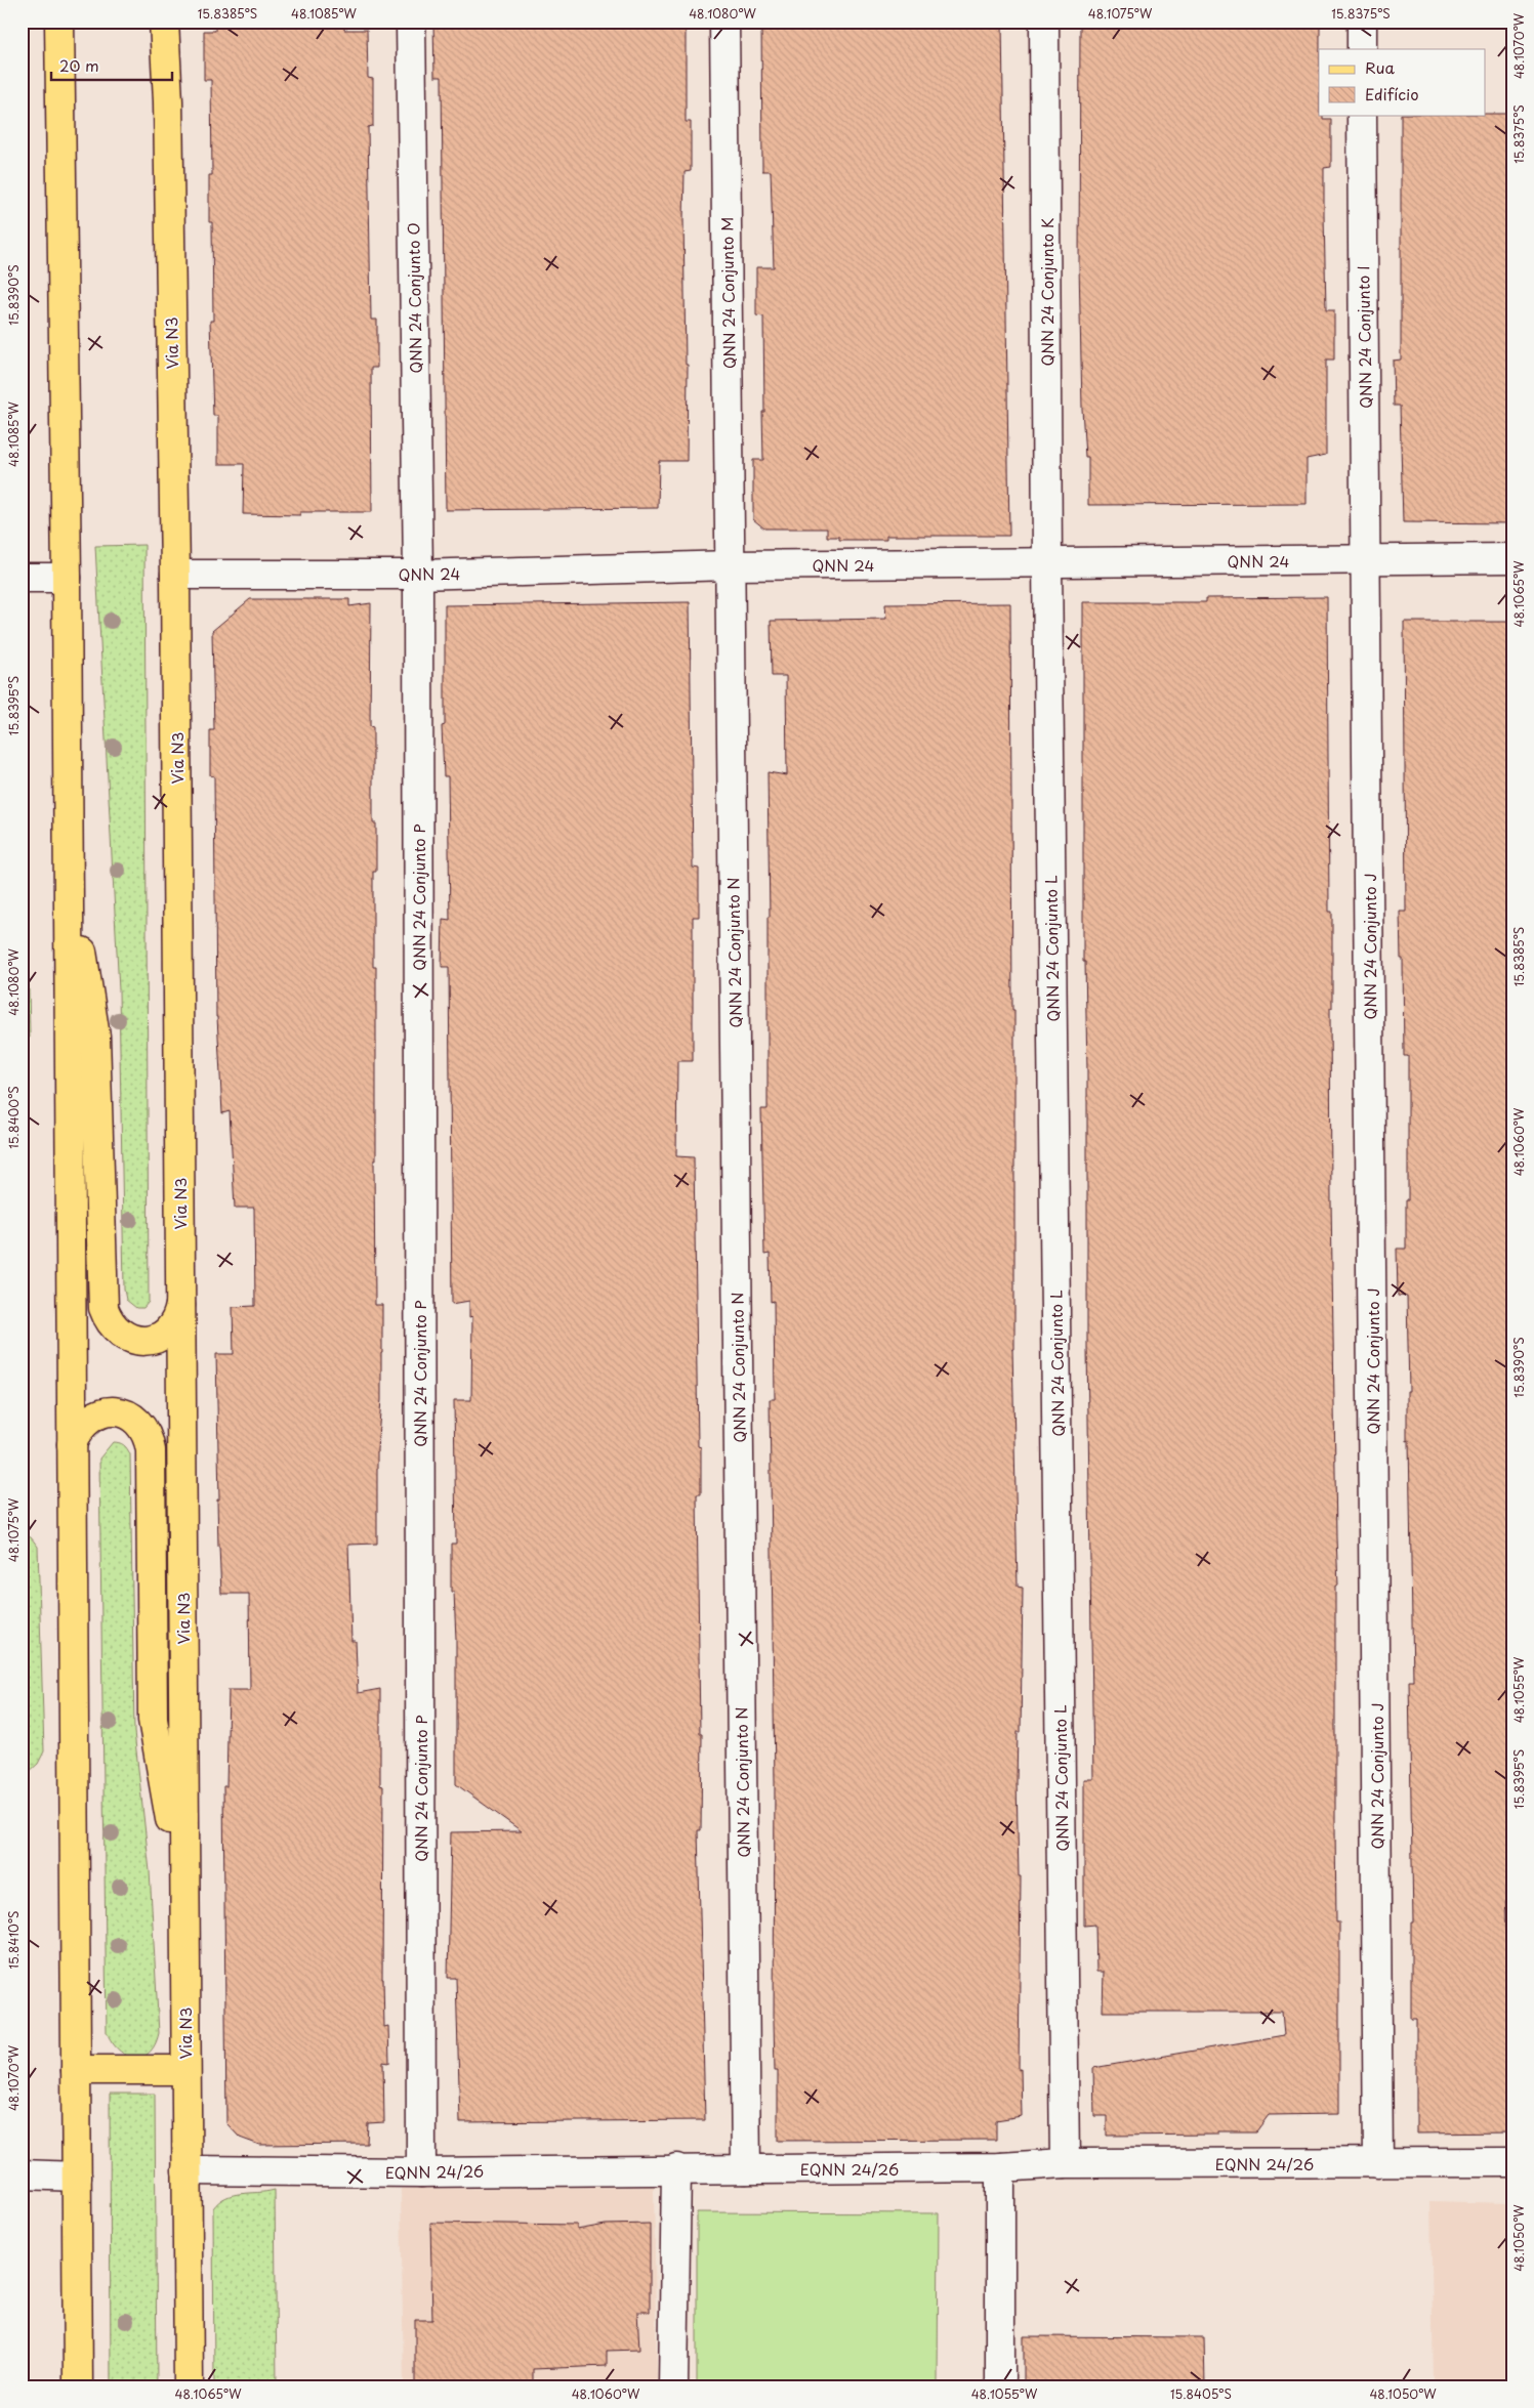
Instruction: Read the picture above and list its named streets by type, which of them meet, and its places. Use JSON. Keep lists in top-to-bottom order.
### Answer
{
  "streets": {
    "main road": ["Via N3"],
    "street": [
      "QNN 24 Conjunto K",
      "QNN 24 Conjunto M",
      "QNN 24 Conjunto O",
      "QNN 24 Conjunto I",
      "QNN 24",
      "QNN 24 Conjunto P",
      "QNN 24 Conjunto J",
      "QNN 24 Conjunto L",
      "QNN 24 Conjunto N",
      "EQNN 24/26"
    ]
  },
  "crossings": [
    ["QNN 24 Conjunto K", "QNN 24"],
    ["QNN 24 Conjunto K", "QNN 24 Conjunto L"],
    ["QNN 24 Conjunto M", "QNN 24"],
    ["QNN 24 Conjunto M", "QNN 24 Conjunto N"],
    ["QNN 24 Conjunto O", "QNN 24"],
    ["QNN 24 Conjunto O", "QNN 24 Conjunto P"],
    ["QNN 24 Conjunto I", "QNN 24"],
    ["QNN 24 Conjunto I", "QNN 24 Conjunto J"],
    ["Via N3", "QNN 24"],
    ["Via N3", "EQNN 24/26"],
    ["QNN 24", "QNN 24 Conjunto P"],
    ["QNN 24", "QNN 24 Conjunto J"],
    ["QNN 24", "QNN 24 Conjunto L"],
    ["QNN 24", "QNN 24 Conjunto N"],
    ["QNN 24 Conjunto P", "EQNN 24/26"],
    ["QNN 24 Conjunto J", "EQNN 24/26"],
    ["QNN 24 Conjunto L", "EQNN 24/26"],
    ["QNN 24 Conjunto N", "EQNN 24/26"]
  ],
  "legend": ["Rua", "Edifício"],
  "scale_bar": "20 m",
  "coordinates": [
    "15.8385°S",
    "48.1085°W",
    "48.1080°W",
    "48.1075°W",
    "15.8375°S",
    "48.1070°W",
    "15.8390°S",
    "48.1065°W",
    "15.8395°S",
    "15.8400°S",
    "48.1060°W",
    "48.1055°W",
    "15.8410°S",
    "48.1050°W",
    "15.8405°S"
  ]
}
